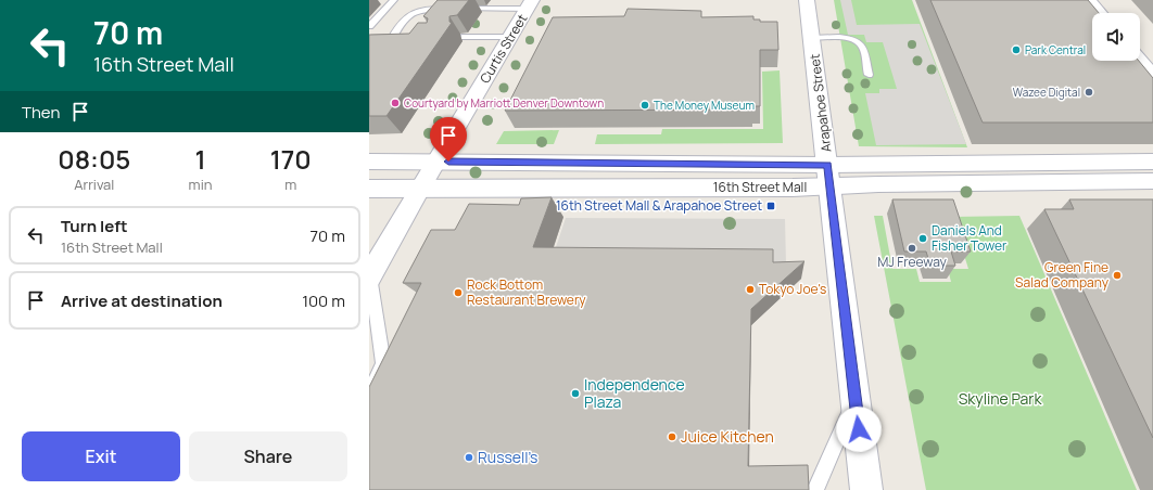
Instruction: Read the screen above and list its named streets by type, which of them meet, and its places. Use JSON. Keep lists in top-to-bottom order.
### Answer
{
  "streets": {
    "street": ["Curtis Street", "Arapahoe Street", "16th Street Mall"]
  },
  "crossings": [
    ["Curtis Street", "16th Street Mall"],
    ["Arapahoe Street", "16th Street Mall"]
  ],
  "parks": ["Skyline Park"],
  "places": {
    "other": [
      "Park Central",
      "Wazee Digital",
      "Courtyard by Marriott Denver Downtown",
      "The Money Museum",
      "Daniels And Fisher Tower",
      "MJ Freeway",
      "Green Fine Salad Company",
      "Tokyo Joe's",
      "Rock Bottom Restaurant Brewery",
      "Independence Plaza",
      "Juice Kitchen",
      "Russell’s"
    ],
    "transit": ["16th Street Mall & Arapahoe Street"]
  },
  "page": {
    "turn": ["70 m", "16th Street Mall"],
    "then": "Then",
    "eta": [
      "08:05",
      "Arrival",
      "1",
      "min",
      "170",
      "m"
    ],
    "list": [
      {
        "name": "Turn left",
        "note": "16th Street Mall",
        "value": "70 m"
      },
      {
        "name": "Arrive at destination",
        "value": "100 m"
      }
    ],
    "buttons": ["Exit", "Share"]
  }
}
